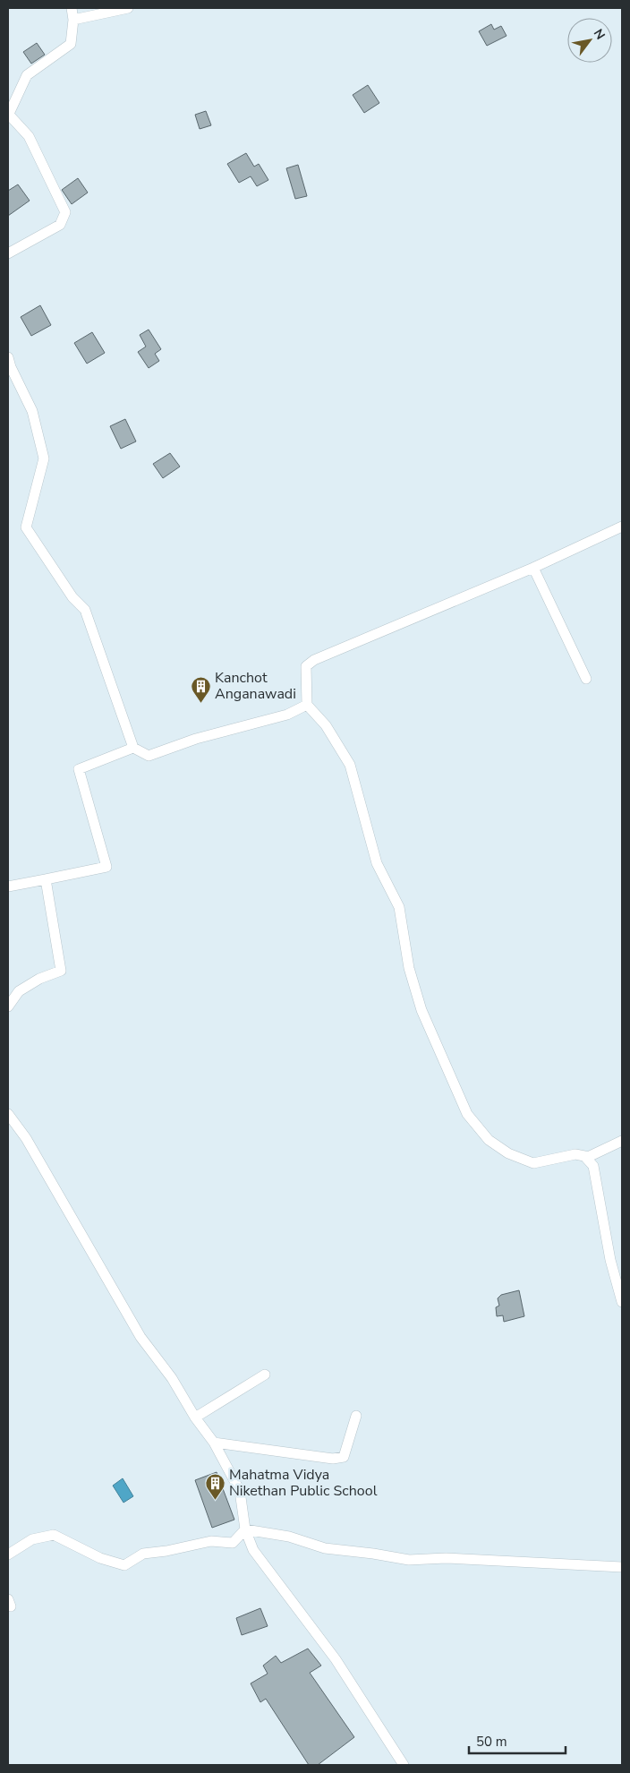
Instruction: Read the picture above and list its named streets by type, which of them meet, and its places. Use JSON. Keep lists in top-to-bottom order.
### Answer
{
  "places": {
    "building": ["Kanchot Anganawadi", "Mahatma Vidya Nikethan Public School"]
  },
  "scale_bar": "50 m",
  "north": "top right"
}
